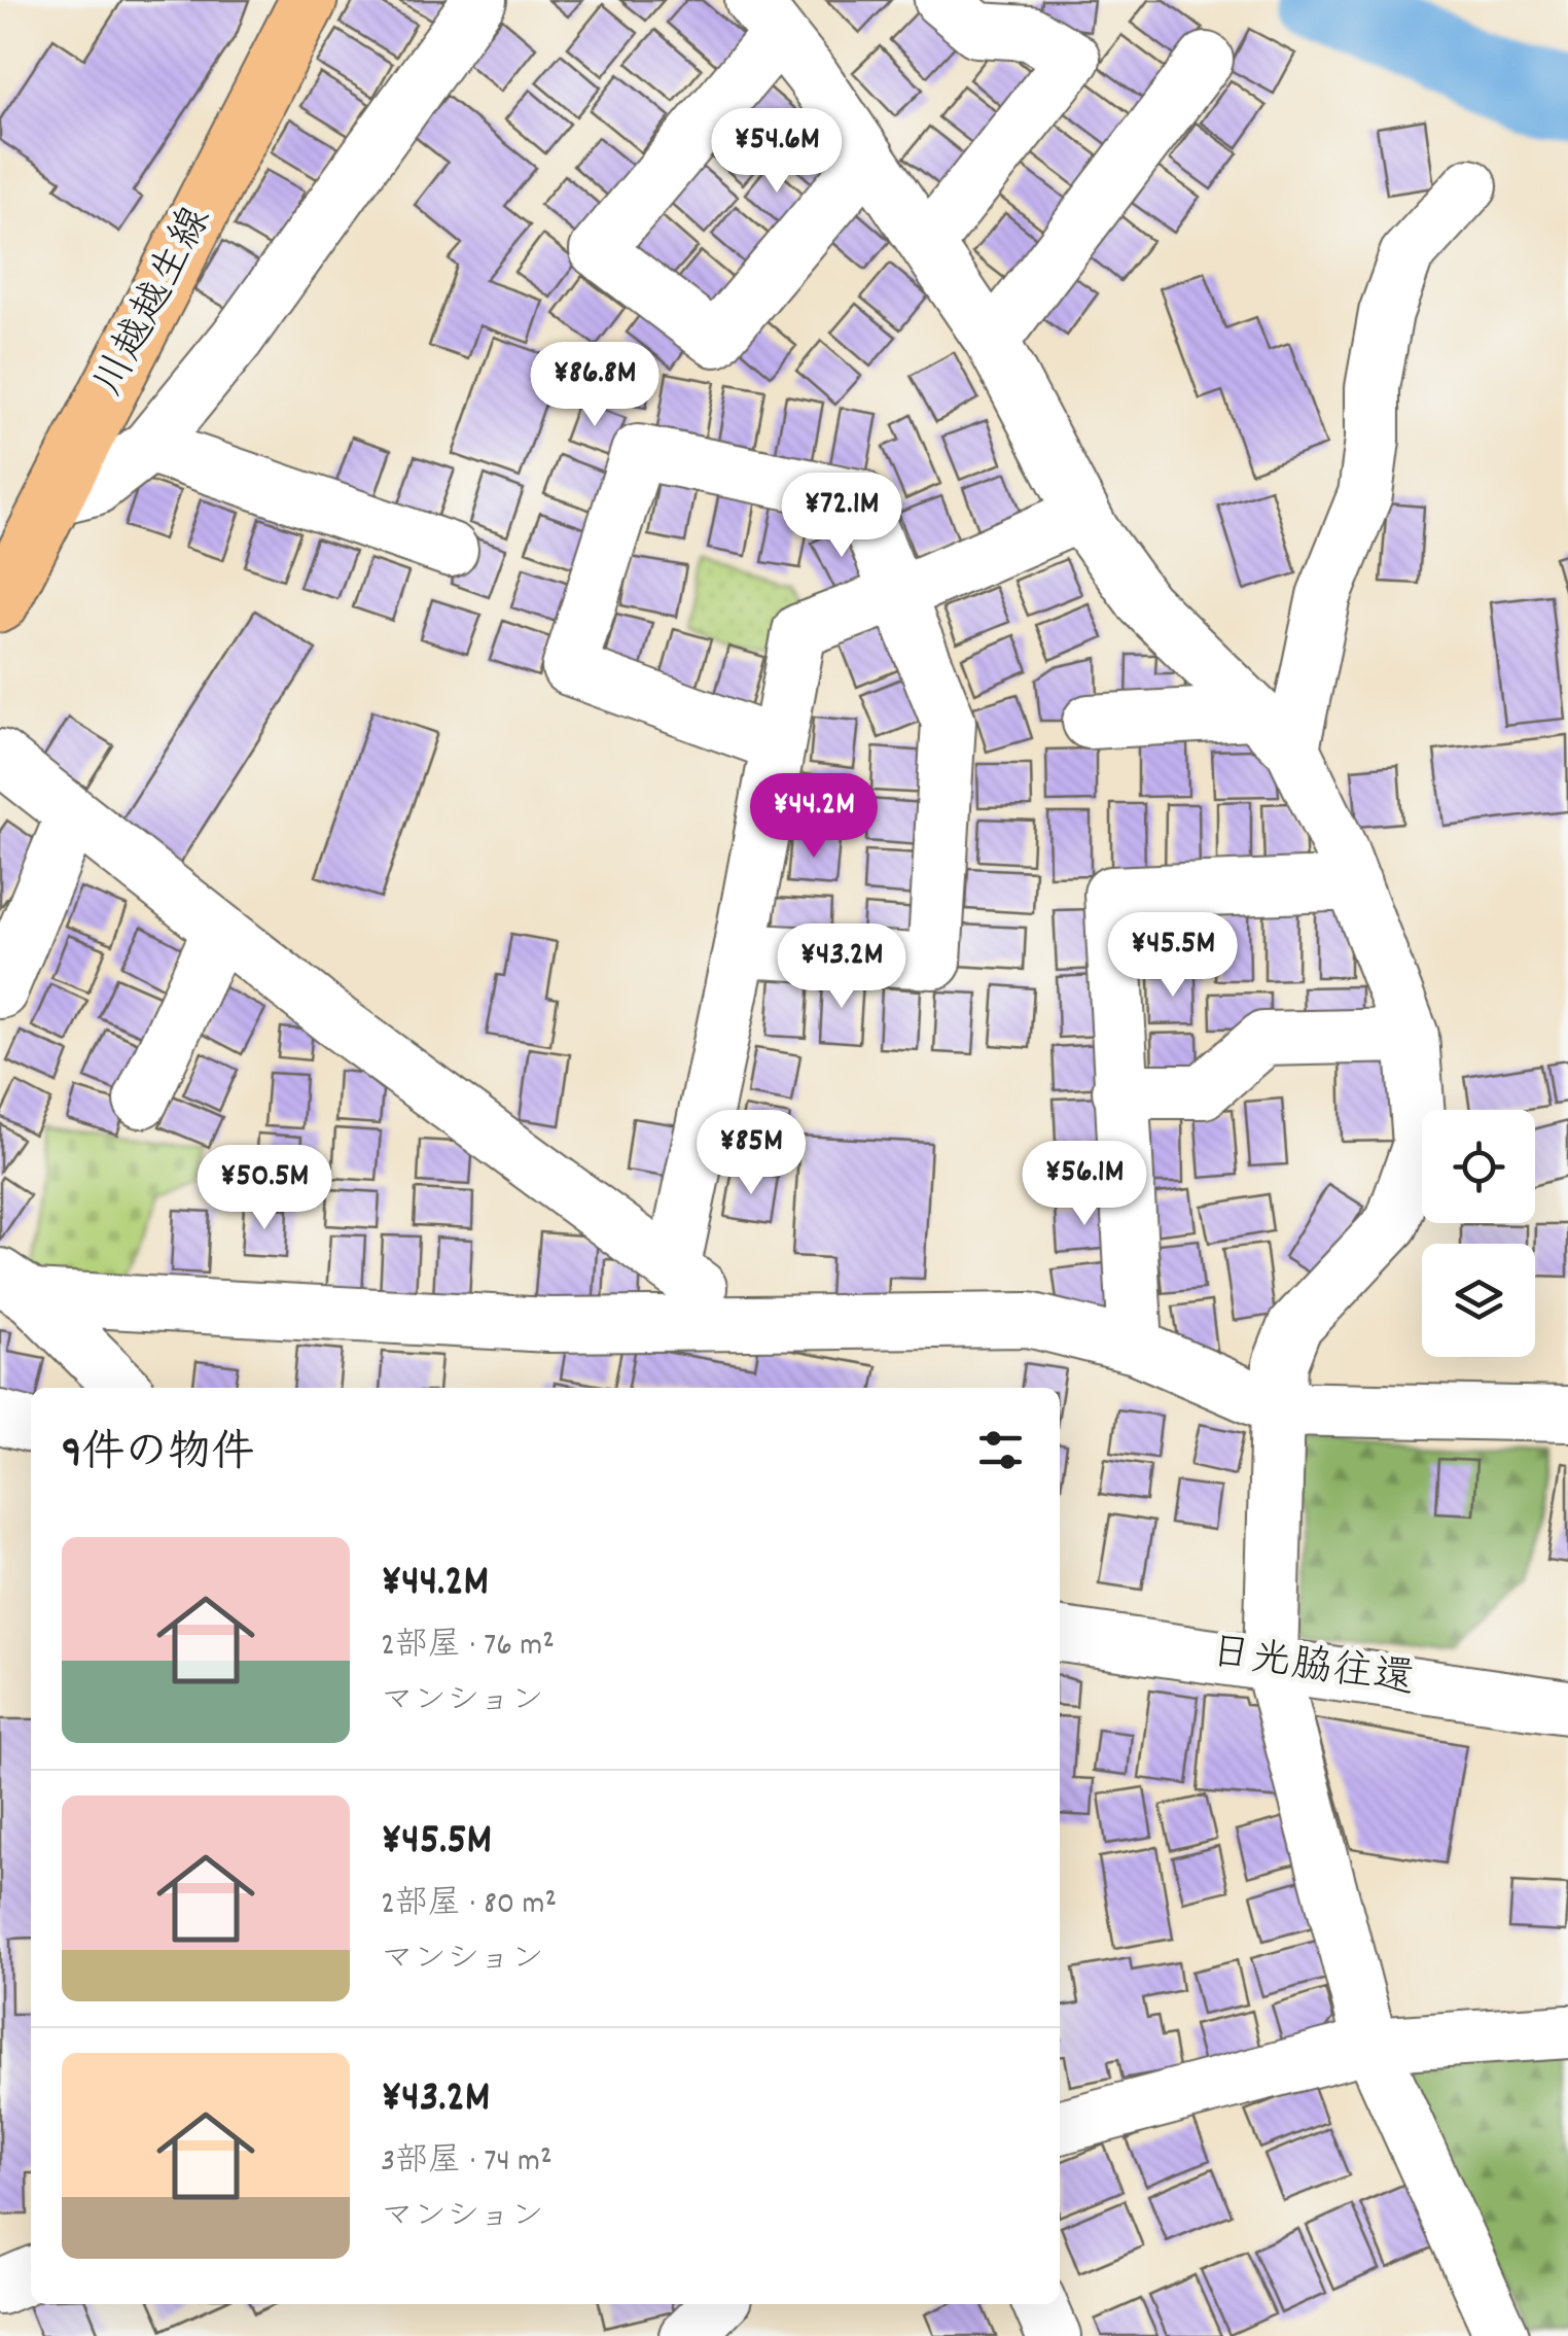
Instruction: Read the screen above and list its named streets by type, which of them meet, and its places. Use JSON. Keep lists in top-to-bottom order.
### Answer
{
  "streets": {
    "main road": ["川越越生線"],
    "street": ["日光脇往還"]
  },
  "page": {
    "price": [
      "¥54.6M",
      "¥86.8M",
      "¥72.1M",
      "¥44.2M",
      "¥45.5M",
      "¥43.2M",
      "¥85M",
      "¥56.1M",
      "¥50.5M"
    ],
    "heading": "9件の物件",
    "list": [
      {
        "name": "¥44.2M",
        "note": "2部屋 · 76 m² · マンション"
      },
      {
        "name": "¥45.5M",
        "note": "2部屋 · 80 m² · マンション"
      },
      {
        "name": "¥43.2M",
        "note": "3部屋 · 74 m² · マンション"
      }
    ]
  }
}
